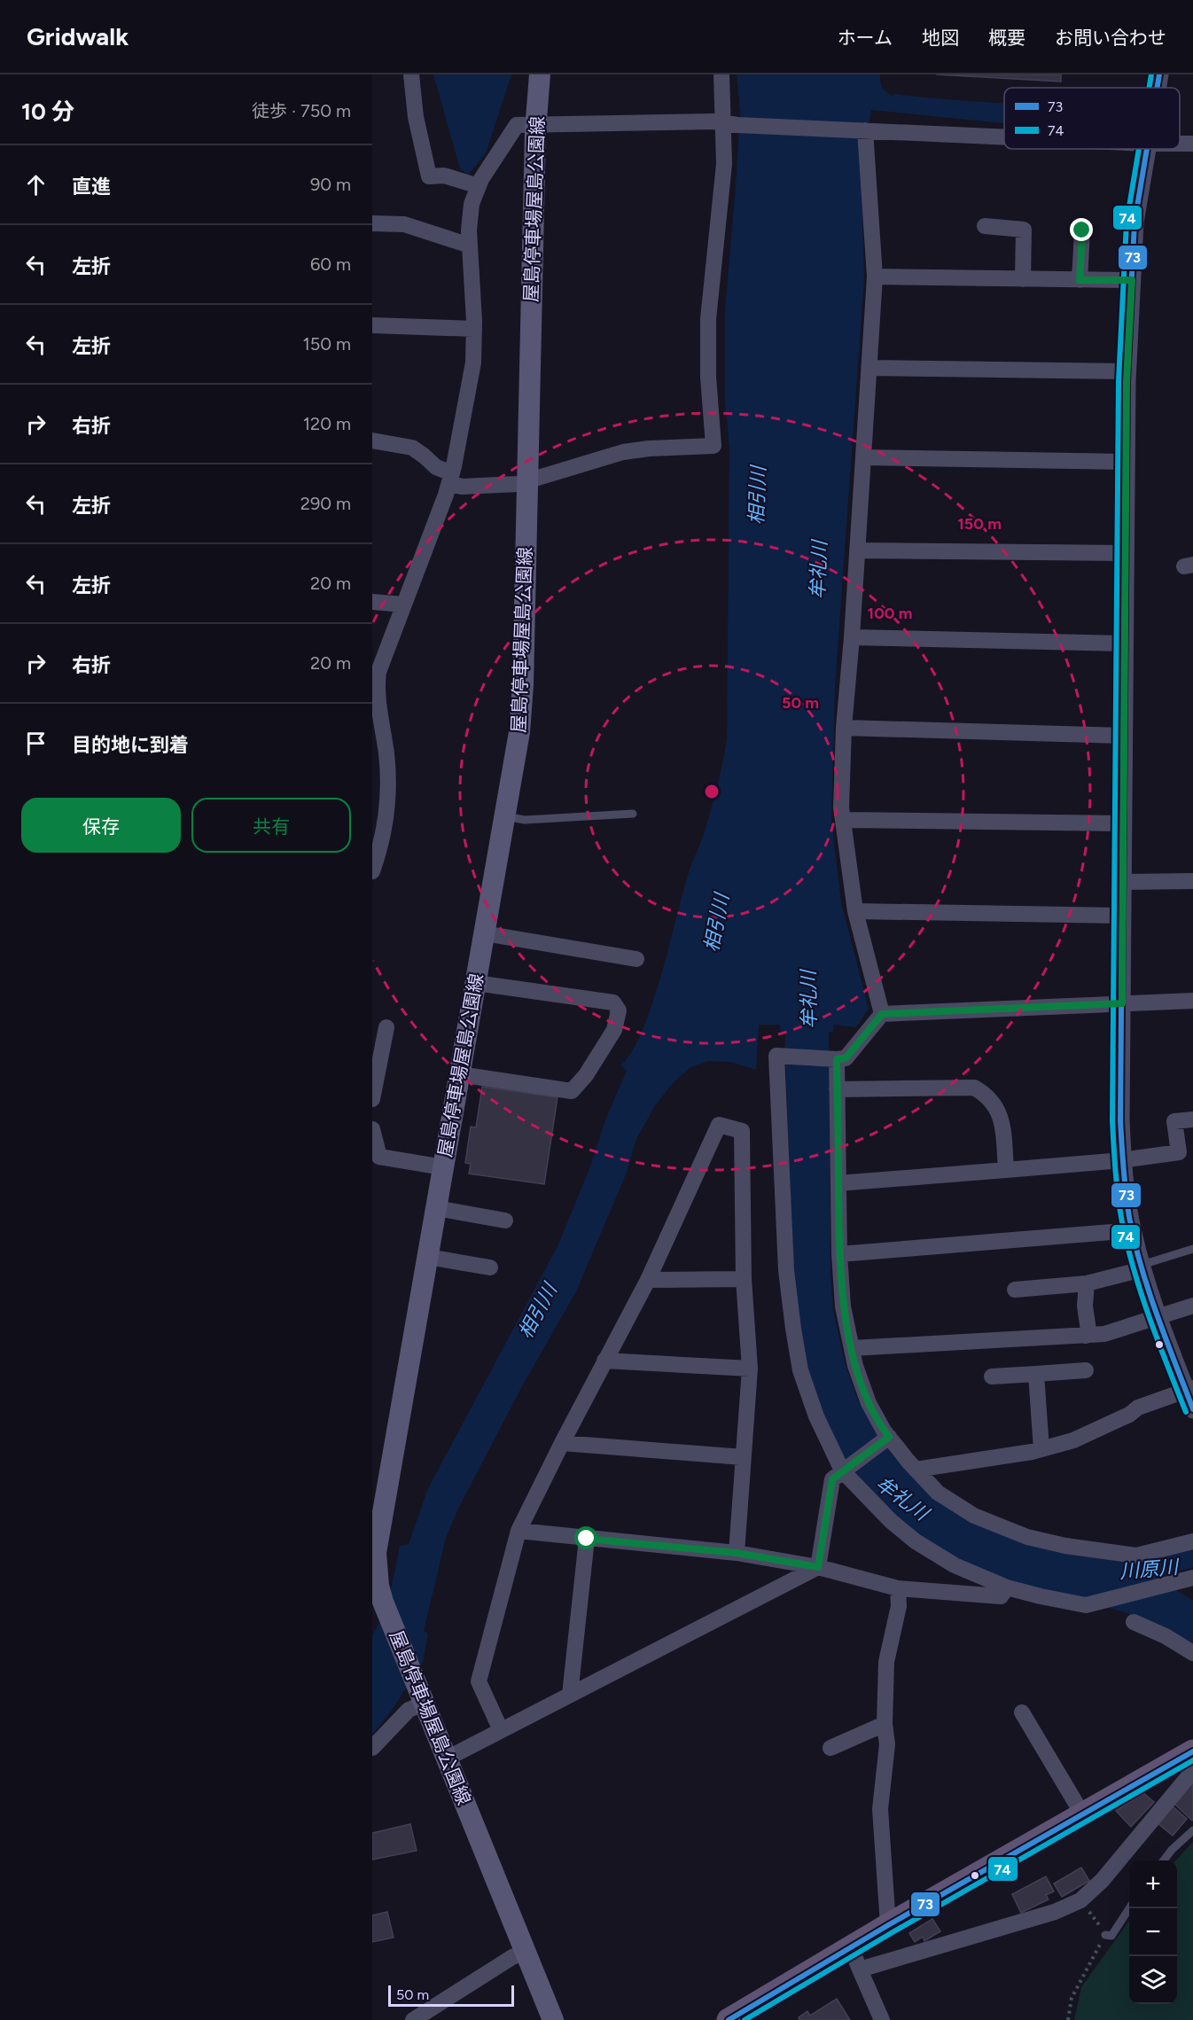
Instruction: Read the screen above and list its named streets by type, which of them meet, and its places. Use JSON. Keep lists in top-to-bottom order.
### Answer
{
  "streets": {
    "main road": ["屋島停車場屋島公園線"]
  },
  "water": ["相引川", "牟礼川", "川原川"],
  "lines": ["transit line 73", "transit line 74"],
  "legend": ["73", "74"],
  "scale_bar": "50 m",
  "page": {
    "header": "Gridwalk",
    "nav": [
      "ホーム",
      "地図",
      "概要",
      "お問い合わせ"
    ],
    "heading": ["10 分", "徒歩 · 750 m"],
    "list": [
      ["直進", "90 m"],
      ["左折", "60 m"],
      ["左折", "150 m"],
      ["右折", "120 m"],
      ["左折", "290 m"],
      ["左折", "20 m"],
      ["右折", "20 m"],
      "目的地に到着"
    ],
    "buttons": ["保存", "共有"],
    "map_buttons": ["+", "−"],
    "scale": "50 m"
  },
  "rings": ["150 m", "100 m", "50 m"]
}
